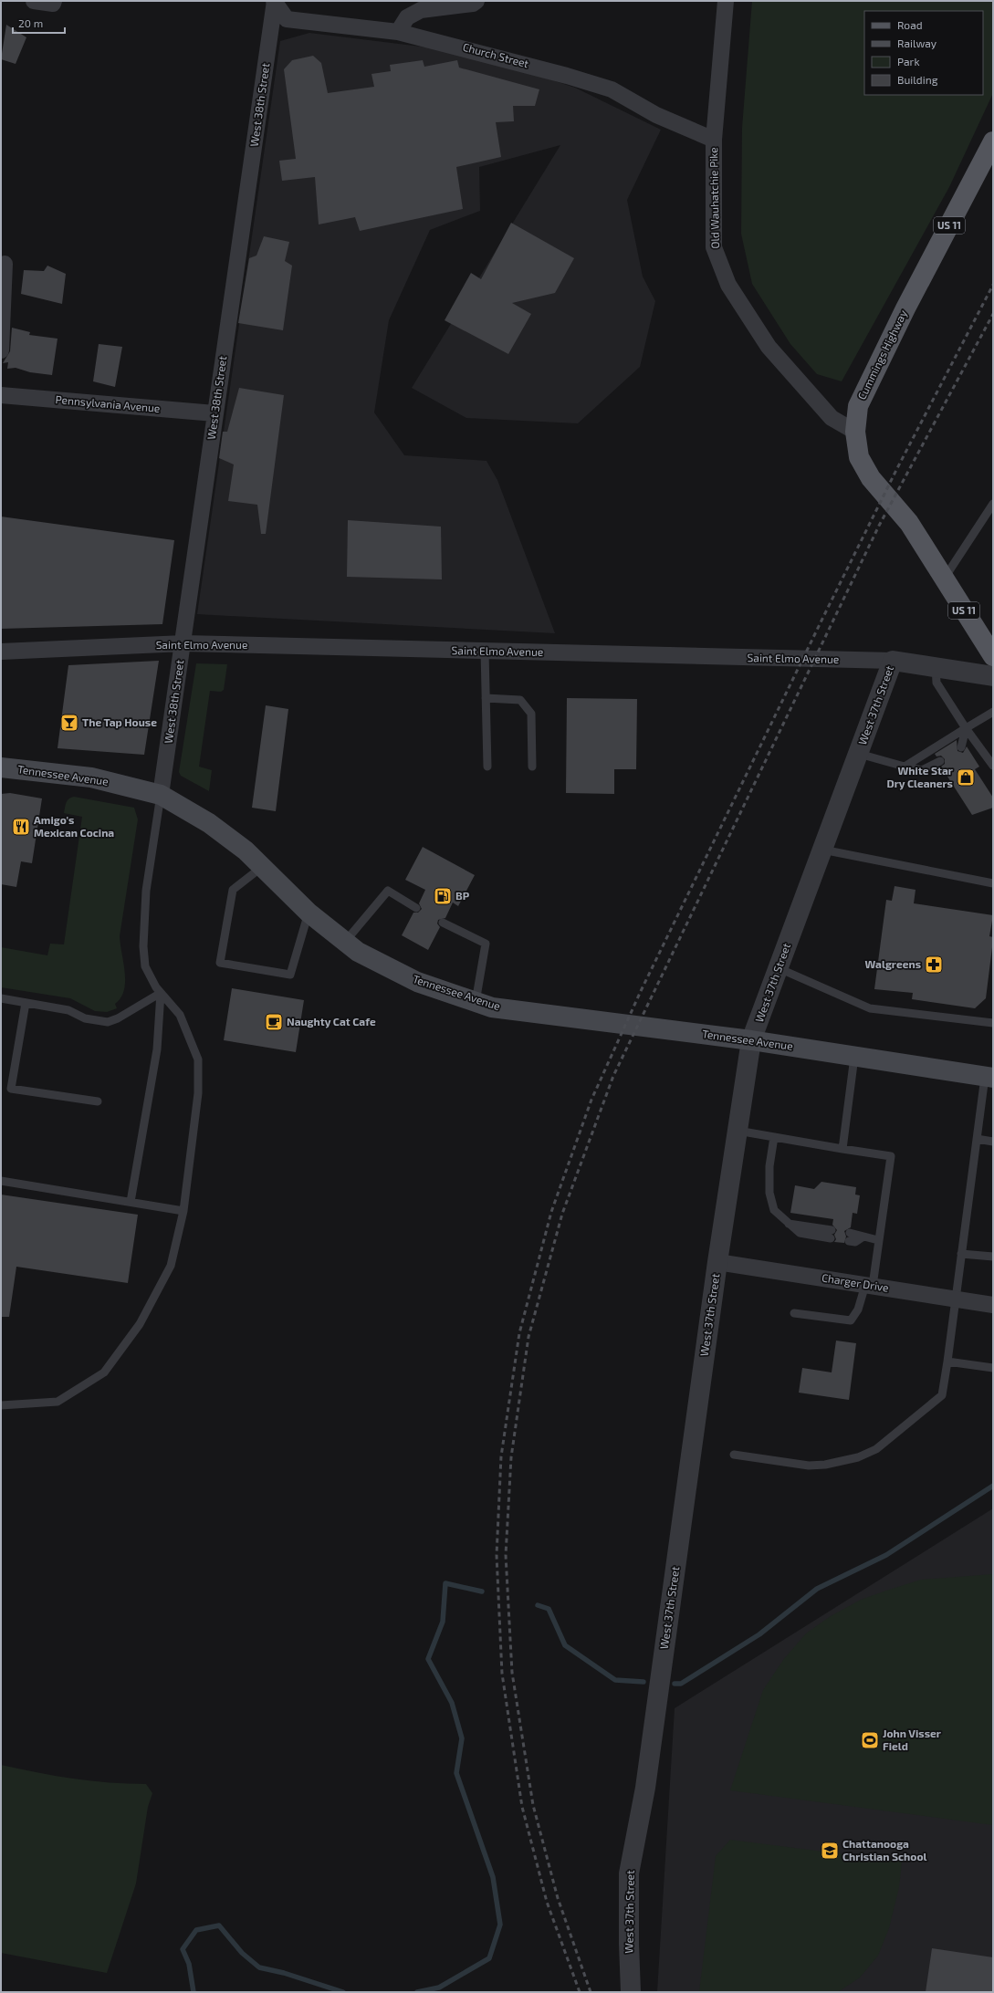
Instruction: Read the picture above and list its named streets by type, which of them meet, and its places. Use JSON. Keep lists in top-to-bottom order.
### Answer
{
  "streets": {
    "main road": ["US 11", "Cummings Highway", "Tennessee Avenue"],
    "street": [
      "Church Street",
      "West 38th Street",
      "Old Wauhatchie Pike",
      "Pennsylvania Avenue",
      "Saint Elmo Avenue",
      "West 37th Street",
      "Charger Drive"
    ]
  },
  "crossings": [
    ["Church Street", "West 38th Street"],
    ["Church Street", "Old Wauhatchie Pike"],
    ["West 38th Street", "Pennsylvania Avenue"],
    ["West 38th Street", "Saint Elmo Avenue"],
    ["West 38th Street", "Tennessee Avenue"],
    ["Old Wauhatchie Pike", "Cummings Highway"],
    ["US 11", "Cummings Highway"],
    ["Saint Elmo Avenue", "West 37th Street"],
    ["West 37th Street", "Tennessee Avenue"],
    ["West 37th Street", "Charger Drive"]
  ],
  "places": {
    "bar": ["The Tap House"],
    "shop": ["White Star Dry Cleaners"],
    "restaurant": ["Amigo's Mexican Cocina"],
    "fuel station": ["BP"],
    "pharmacy": ["Walgreens"],
    "cafe": ["Naughty Cat Cafe"],
    "sports": ["John Visser Field"],
    "school or university": ["Chattanooga Christian School"]
  },
  "legend": [
    "Road",
    "Railway",
    "Park",
    "Building"
  ],
  "scale_bar": "20 m"
}
